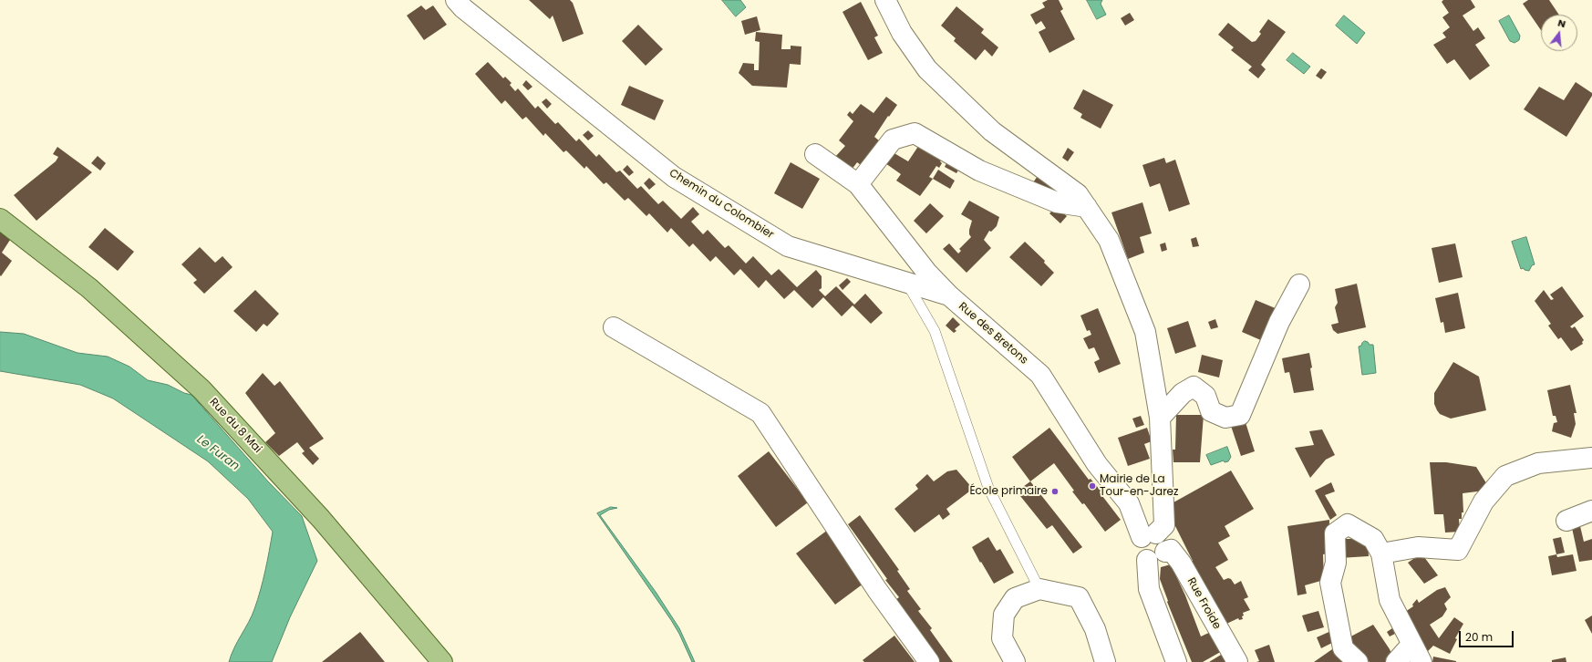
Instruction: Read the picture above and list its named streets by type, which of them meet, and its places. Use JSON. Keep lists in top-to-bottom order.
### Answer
{
  "streets": {
    "main road": ["Rue du 8 Mai"],
    "street": ["Chemin du Colombier", "Rue des Bretons", "Rue Froide"]
  },
  "crossings": [
    ["Chemin du Colombier", "Rue des Bretons"],
    ["Rue des Bretons", "Rue Froide"]
  ],
  "water": ["Le Furan"],
  "places": ["Mairie de La Tour-en-Jarez", "École primaire"],
  "scale_bar": "20 m",
  "north": "top"
}
